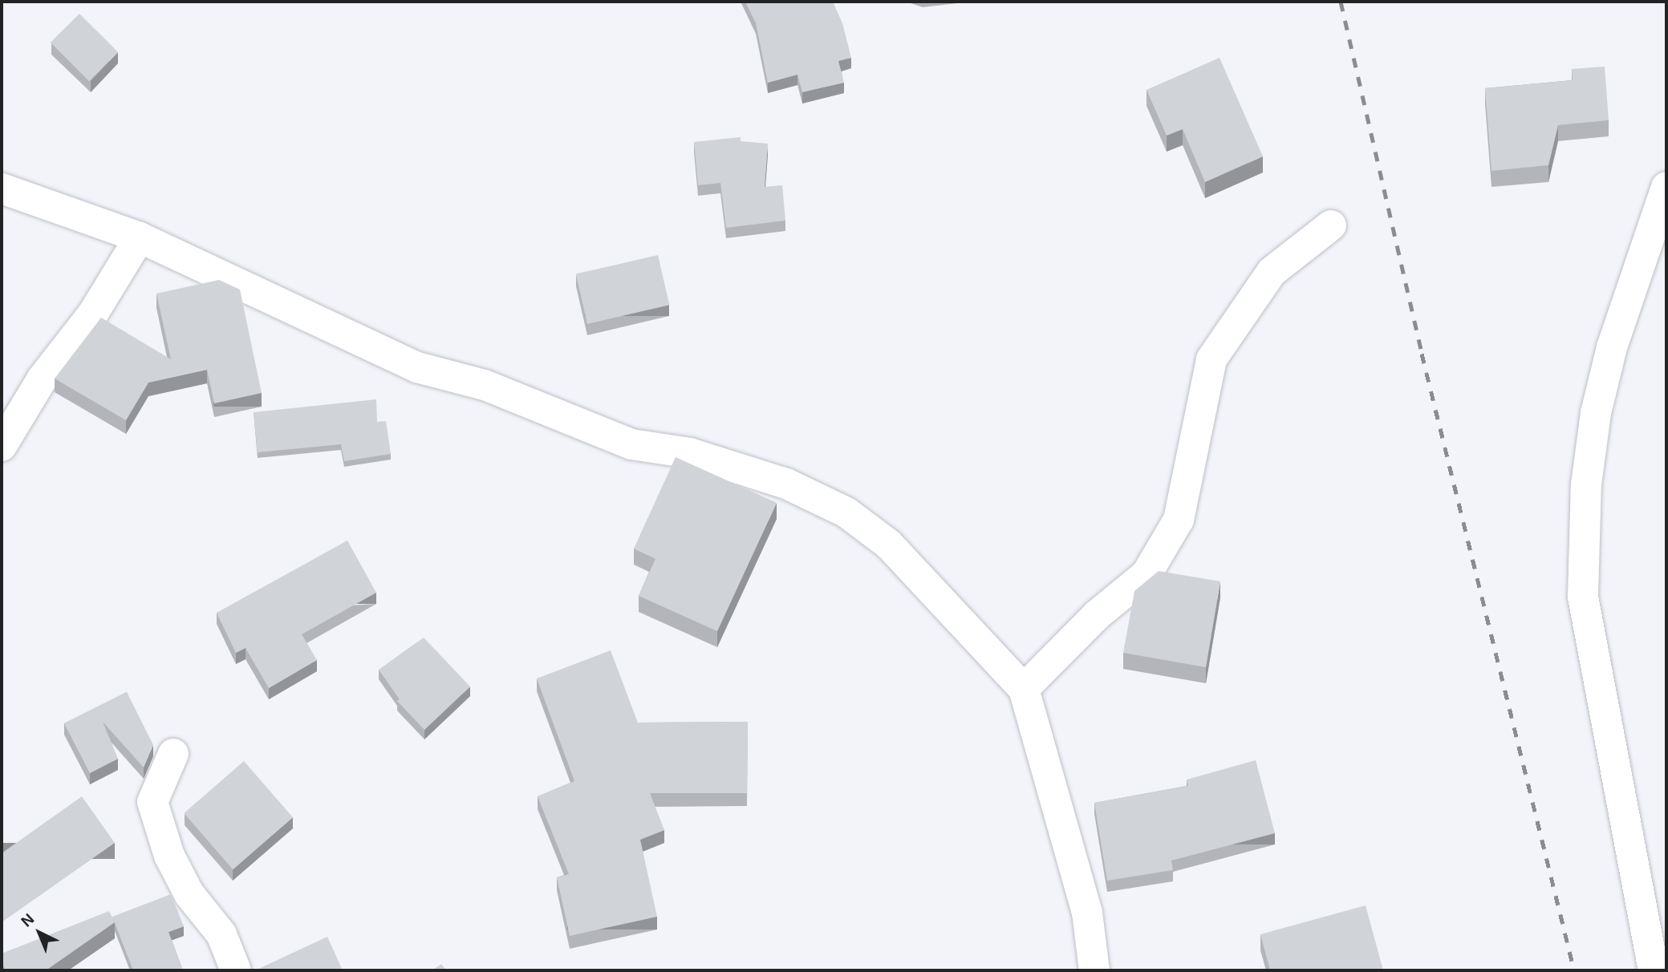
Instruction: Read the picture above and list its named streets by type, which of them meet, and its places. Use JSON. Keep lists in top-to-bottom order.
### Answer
{
  "north": "top left"
}
